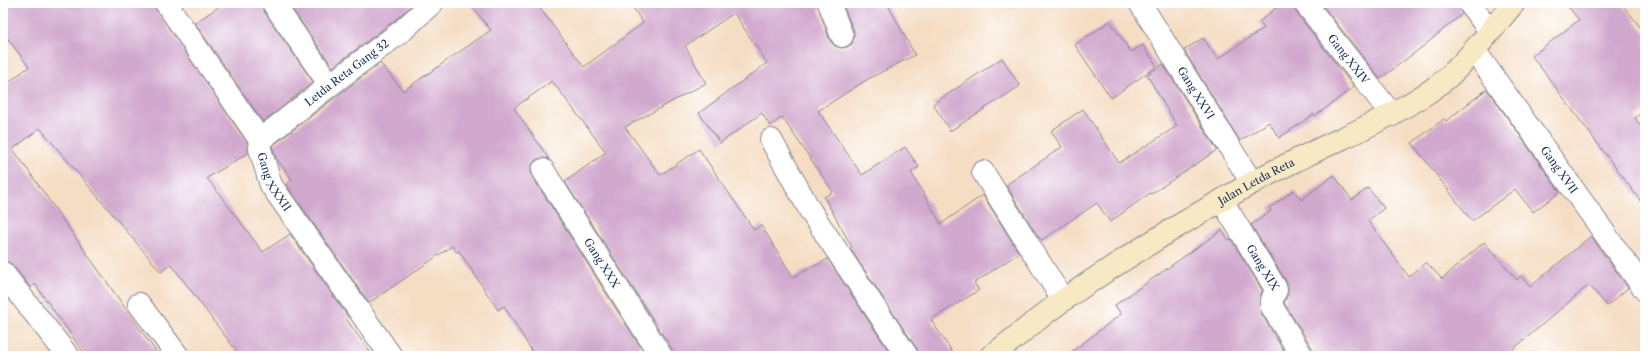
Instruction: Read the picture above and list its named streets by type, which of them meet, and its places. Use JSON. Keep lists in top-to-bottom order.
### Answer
{
  "streets": {
    "street": [
      "Gang XXIV",
      "Letda Reta Gang 32",
      "Gang XXVI",
      "Gang XVII",
      "Gang XXXII",
      "Jalan Letda Reta",
      "Gang XXX",
      "Gang XIX"
    ]
  },
  "crossings": [
    ["Gang XXIV", "Jalan Letda Reta"],
    ["Letda Reta Gang 32", "Gang XXXII"],
    ["Gang XXVI", "Jalan Letda Reta"],
    ["Gang XVII", "Jalan Letda Reta"],
    ["Jalan Letda Reta", "Gang XIX"]
  ]
}
